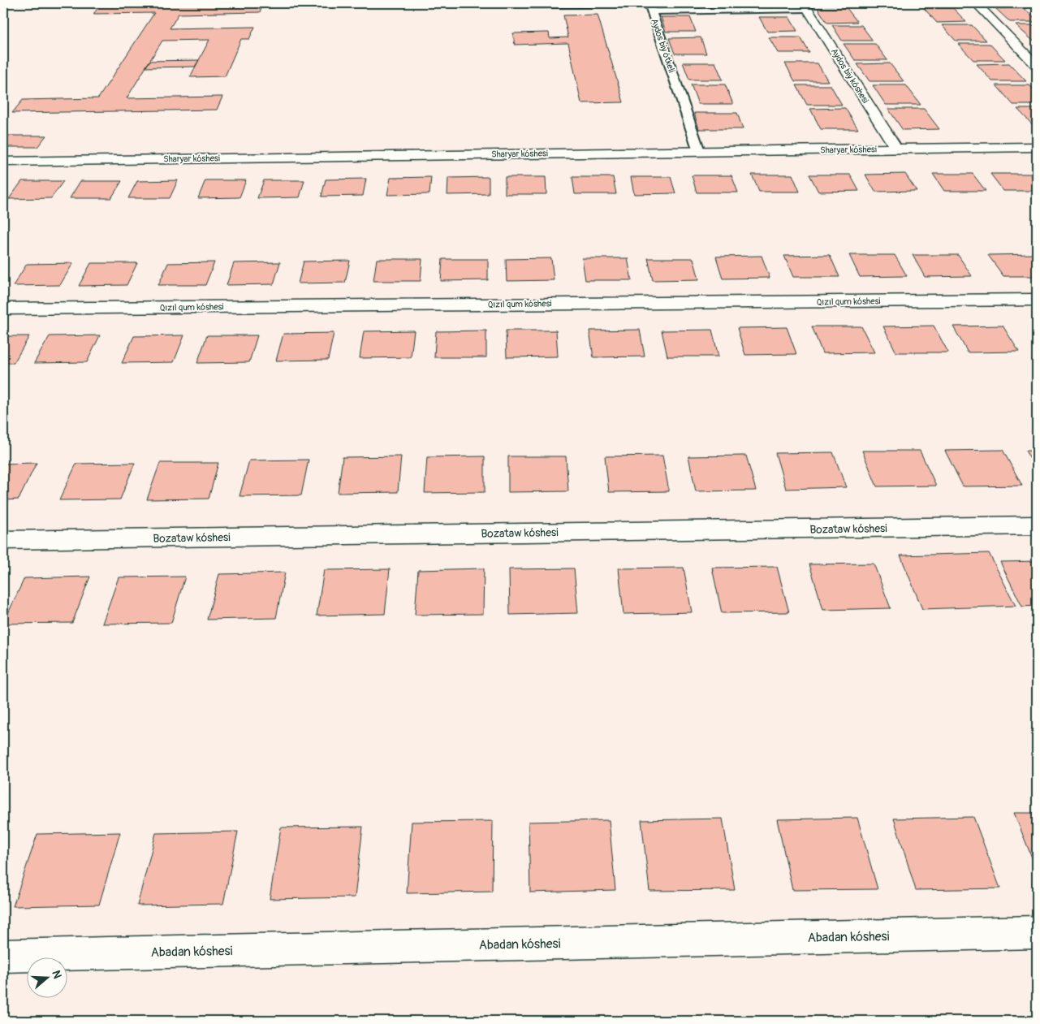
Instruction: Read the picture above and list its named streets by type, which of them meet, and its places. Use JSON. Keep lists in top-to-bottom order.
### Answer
{
  "streets": {
    "street": [
      "Aydos biy kóshesi",
      "Sharyar kóshesi",
      "Qızıl qum kóshesi",
      "Bozataw kóshesi",
      "Abadan kóshesi"
    ],
    "lane": ["Aydos biy ótkeli"]
  },
  "crossings": [
    ["Aydos biy ótkeli", "Sharyar kóshesi"],
    ["Aydos biy kóshesi", "Sharyar kóshesi"]
  ],
  "north": "right"
}
